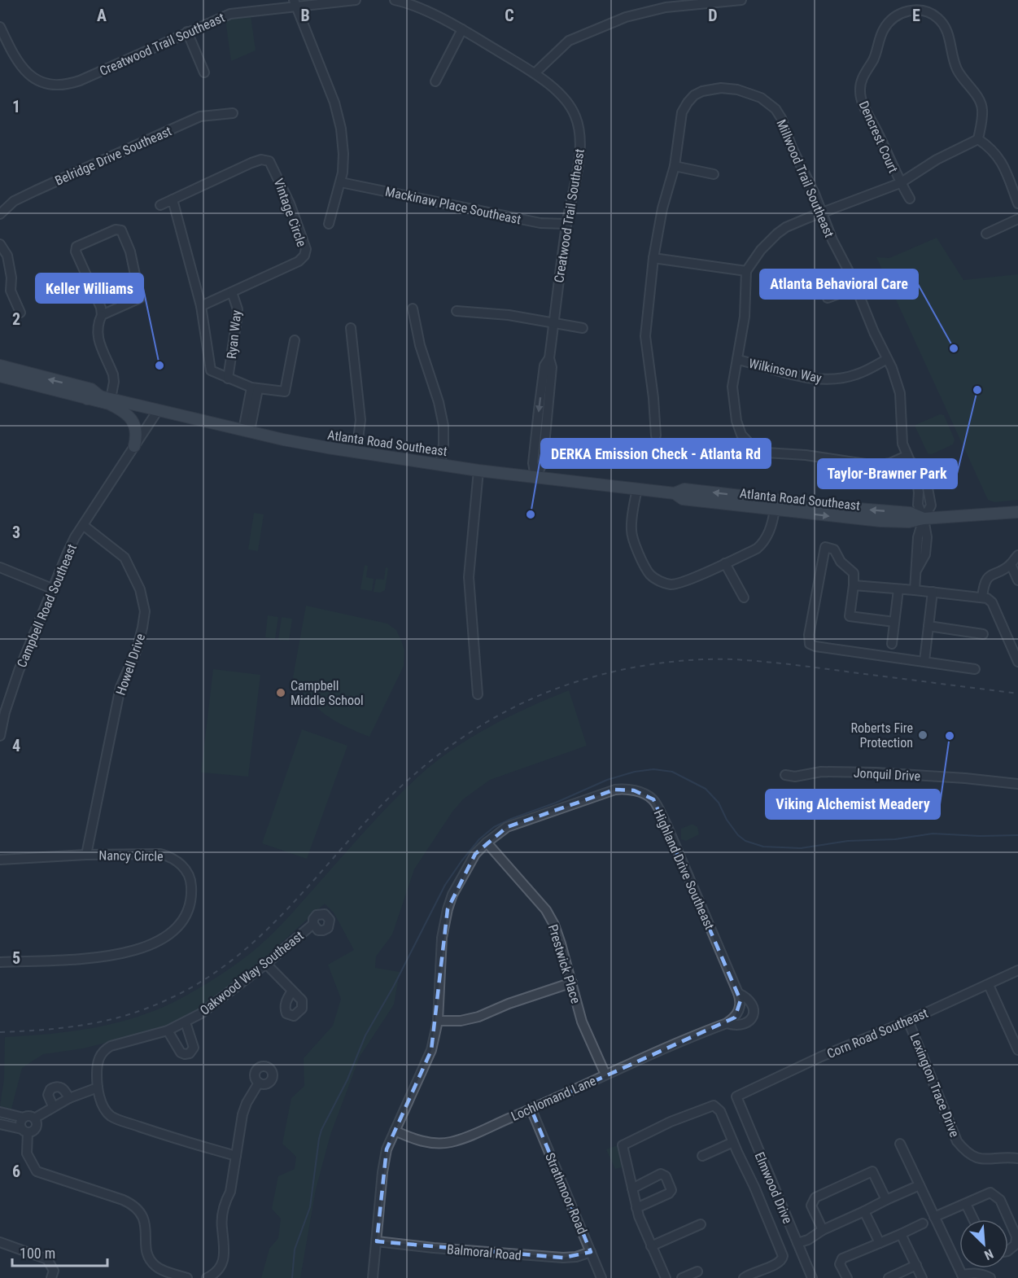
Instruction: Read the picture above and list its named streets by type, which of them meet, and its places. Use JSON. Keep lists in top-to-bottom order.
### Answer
{
  "streets": {
    "main road": ["Atlanta Road Southeast"],
    "street": [
      "Creatwood Trail Southeast",
      "Dencrest Court",
      "Belridge Drive Southeast",
      "Millwood Trail Southeast",
      "Mackinaw Place Southeast",
      "Vintage Circle",
      "Ryan Way",
      "Wilkinson Way",
      "Campbell Road Southeast",
      "Howell Drive",
      "Jonquil Drive",
      "Nancy Circle",
      "Highland Drive Southeast",
      "Prestwick Place",
      "Oakwood Way Southeast",
      "Corn Road Southeast",
      "Lexington Trace Drive",
      "Lochlomand Lane",
      "Elmwood Drive",
      "Strathmoor Road",
      "Balmoral Road"
    ]
  },
  "crossings": [
    ["Creatwood Trail Southeast", "Mackinaw Place Southeast"],
    ["Creatwood Trail Southeast", "Atlanta Road Southeast"],
    ["Millwood Trail Southeast", "Wilkinson Way"],
    ["Millwood Trail Southeast", "Atlanta Road Southeast"],
    ["Vintage Circle", "Ryan Way"],
    ["Atlanta Road Southeast", "Campbell Road Southeast"],
    ["Campbell Road Southeast", "Howell Drive"],
    ["Howell Drive", "Nancy Circle"],
    ["Highland Drive Southeast", "Prestwick Place"],
    ["Highland Drive Southeast", "Lochlomand Lane"],
    ["Highland Drive Southeast", "Balmoral Road"],
    ["Prestwick Place", "Lochlomand Lane"],
    ["Corn Road Southeast", "Lexington Trace Drive"],
    ["Corn Road Southeast", "Elmwood Drive"],
    ["Lochlomand Lane", "Strathmoor Road"],
    ["Strathmoor Road", "Balmoral Road"]
  ],
  "places": [
    "Atlanta Behavioral Care",
    "Keller Williams",
    "Taylor-Brawner Park",
    "DERKA Emission Check - Atlanta Rd",
    "Campbell Middle School",
    "Roberts Fire Protection",
    "Viking Alchemist Meadery"
  ],
  "scale_bar": "100 m",
  "north": "bottom right",
  "grid": {
    "columns": [
      "A",
      "B",
      "C",
      "D",
      "E"
    ],
    "rows": [
      "1",
      "2",
      "3",
      "4",
      "5",
      "6"
    ]
  }
}
